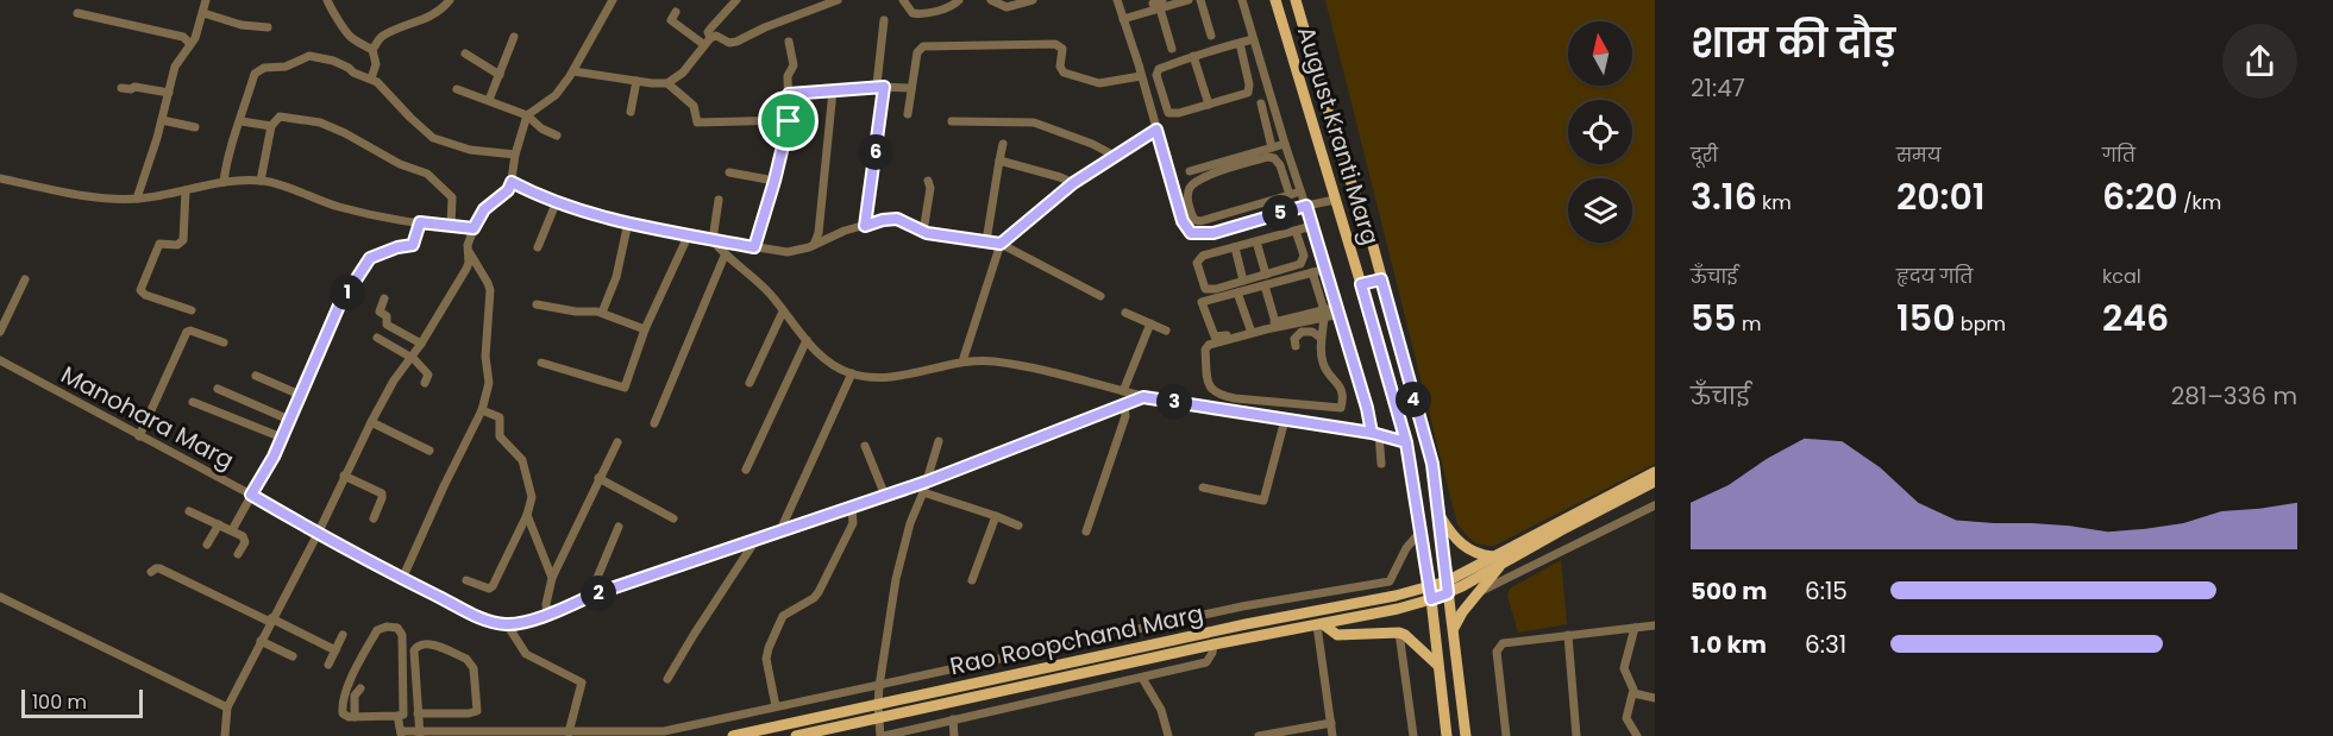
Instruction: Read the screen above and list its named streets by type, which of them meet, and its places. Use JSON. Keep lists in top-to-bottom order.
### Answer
{
  "streets": {
    "main road": ["August Kranti Marg", "Rao Roopchand Marg"],
    "street": ["Manohara Marg"]
  },
  "crossings": [
    ["August Kranti Marg", "Rao Roopchand Marg"]
  ],
  "scale_bar": "100 m",
  "north": "top",
  "page": {
    "heading": ["शाम की दौड़", "21:47"],
    "stats": [
      ["दूरी", "3.16 km"],
      ["समय", "20:01"],
      ["गति", "6:20 /km"],
      ["ऊँचाई", "55 m"],
      ["हृदय गति", "150 bpm"],
      ["kcal", "246"]
    ],
    "pins": [
      "6",
      "5",
      "1",
      "4",
      "3",
      "2"
    ],
    "chart": ["ऊँचाई", "281–336 m"],
    "list": [
      {
        "name": "500 m",
        "note": "6:15"
      },
      {
        "name": "1.0 km",
        "note": "6:31"
      }
    ],
    "scale": "100 m"
  }
}
